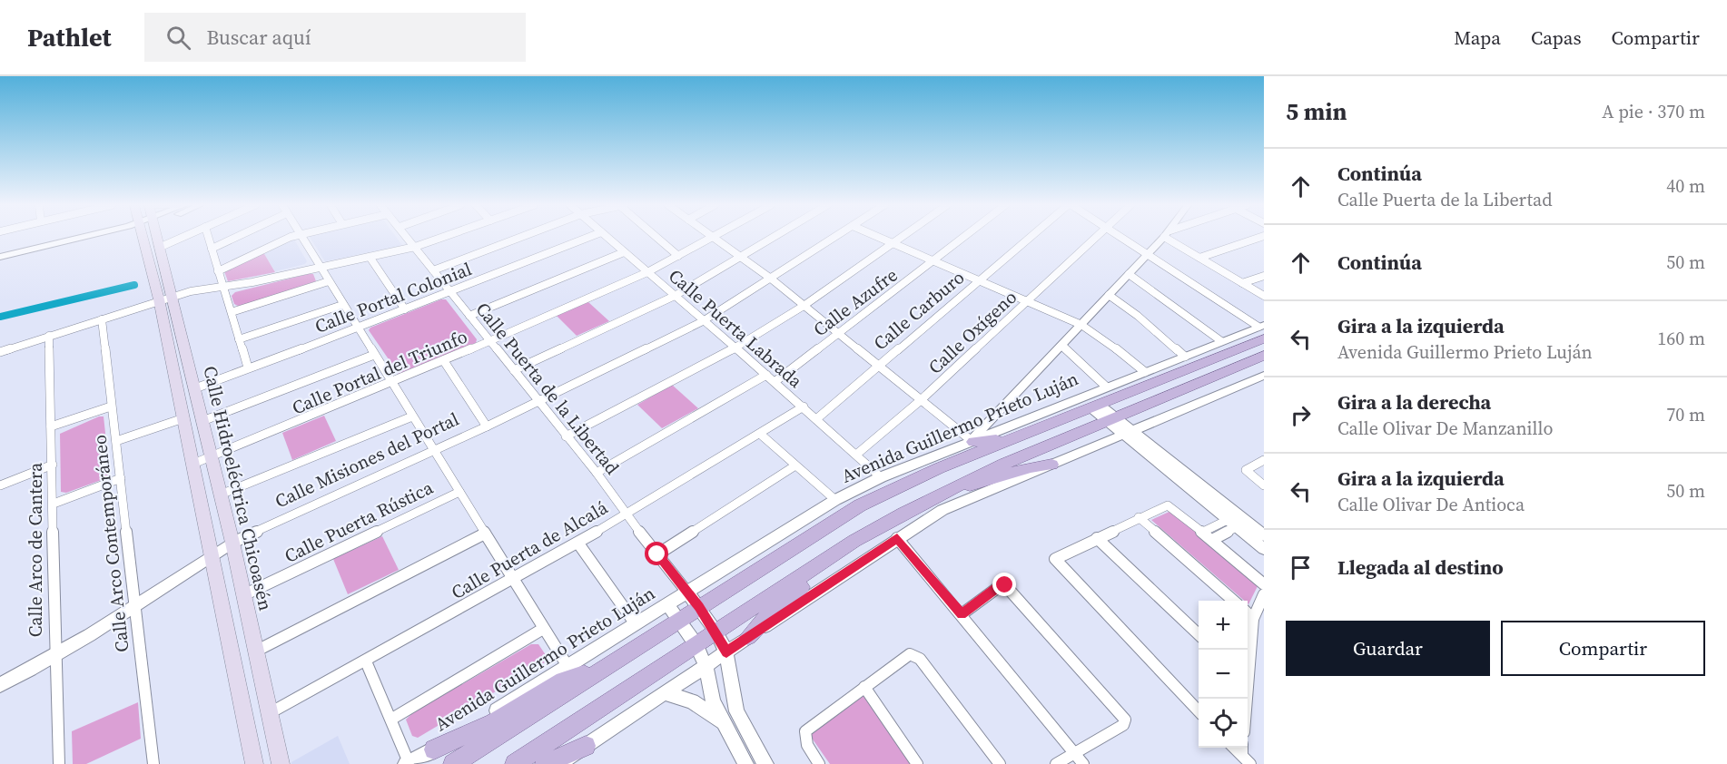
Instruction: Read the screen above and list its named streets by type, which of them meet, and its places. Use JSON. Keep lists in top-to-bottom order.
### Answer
{
  "streets": {
    "main road": ["Avenida Guillermo Prieto Luján", "Calle Hidroeléctrica Chicoasén"],
    "street": [
      "Calle Portal Colonial",
      "Calle Azufre",
      "Calle Carburo",
      "Calle Puerta Labrada",
      "Calle Oxígeno",
      "Calle Portal del Triunfo",
      "Calle Puerta de la Libertad",
      "Calle Misiones del Portal",
      "Calle Puerta Rústica",
      "Calle Arco Contemporáneo",
      "Calle Arco de Cantera",
      "Calle Puerta de Alcalá"
    ]
  },
  "crossings": [
    ["Calle Portal Colonial", "Calle Puerta de la Libertad"],
    ["Calle Portal Colonial", "Calle Hidroeléctrica Chicoasén"],
    ["Calle Azufre", "Calle Puerta Labrada"],
    ["Calle Carburo", "Calle Puerta Labrada"],
    ["Calle Puerta Labrada", "Calle Oxígeno"],
    ["Calle Puerta Labrada", "Calle Portal del Triunfo"],
    ["Calle Puerta Labrada", "Avenida Guillermo Prieto Luján"],
    ["Calle Puerta Labrada", "Calle Misiones del Portal"],
    ["Calle Puerta Labrada", "Calle Puerta de Alcalá"],
    ["Calle Portal del Triunfo", "Calle Puerta de la Libertad"],
    ["Calle Portal del Triunfo", "Calle Hidroeléctrica Chicoasén"],
    ["Calle Puerta de la Libertad", "Avenida Guillermo Prieto Luján"],
    ["Calle Puerta de la Libertad", "Calle Misiones del Portal"],
    ["Calle Puerta de la Libertad", "Calle Puerta de Alcalá"],
    ["Calle Misiones del Portal", "Calle Hidroeléctrica Chicoasén"],
    ["Calle Misiones del Portal", "Calle Arco Contemporáneo"],
    ["Calle Misiones del Portal", "Calle Arco de Cantera"],
    ["Calle Hidroeléctrica Chicoasén", "Calle Puerta Rústica"],
    ["Calle Hidroeléctrica Chicoasén", "Calle Puerta de Alcalá"]
  ],
  "page": {
    "header": "Pathlet",
    "search": "Buscar aquí",
    "nav": ["Mapa", "Capas", "Compartir"],
    "heading": ["5 min", "A pie · 370 m"],
    "list": [
      ["Continúa", "Calle Puerta de la Libertad", "40 m"],
      ["Continúa", "50 m"],
      ["Gira a la izquierda", "Avenida Guillermo Prieto Luján", "160 m"],
      ["Gira a la derecha", "Calle Olivar De Manzanillo", "70 m"],
      ["Gira a la izquierda", "Calle Olivar De Antioca", "50 m"],
      "Llegada al destino"
    ],
    "map_buttons": ["+", "−"],
    "buttons": ["Guardar", "Compartir"]
  }
}
